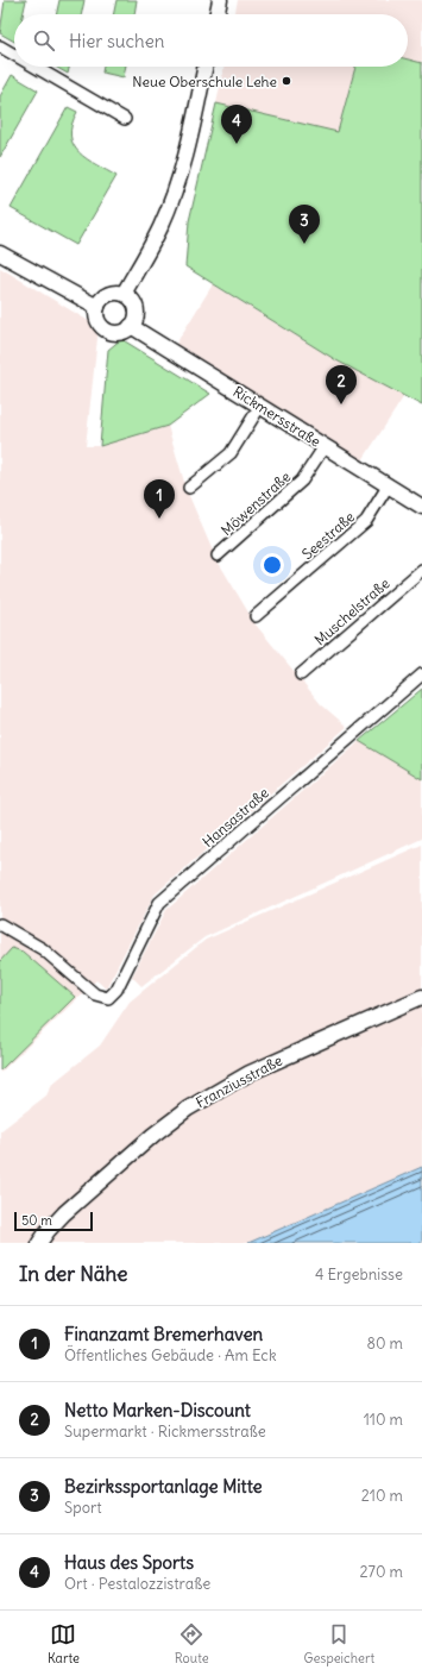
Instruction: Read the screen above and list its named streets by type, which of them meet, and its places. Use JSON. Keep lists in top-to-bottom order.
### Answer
{
  "streets": {
    "main road": ["Rickmersstraße", "Franziusstraße"],
    "street": [
      "Möwenstraße",
      "Seestraße",
      "Muschelstraße",
      "Hansastraße"
    ]
  },
  "crossings": [
    ["Rickmersstraße", "Möwenstraße"],
    ["Rickmersstraße", "Seestraße"]
  ],
  "places": ["Neue Oberschule Lehe"],
  "scale_bar": "50 m",
  "page": {
    "search": "Hier suchen",
    "pins": [
      "4",
      "3",
      "2",
      "1"
    ],
    "scale": "50 m",
    "heading": ["In der Nähe", "4 Ergebnisse"],
    "list": [
      {
        "mark": "1",
        "name": "Finanzamt Bremerhaven",
        "note": "Öffentliches Gebäude · Am Eck",
        "value": "80 m"
      },
      {
        "mark": "2",
        "name": "Netto Marken-Discount",
        "note": "Supermarkt · Rickmersstraße",
        "value": "110 m"
      },
      {
        "mark": "3",
        "name": "Bezirkssportanlage Mitte",
        "note": "Sport",
        "value": "210 m"
      },
      {
        "mark": "4",
        "name": "Haus des Sports",
        "note": "Ort · Pestalozzistraße",
        "value": "270 m"
      }
    ],
    "nav": ["Karte", "Route", "Gespeichert"]
  }
}
